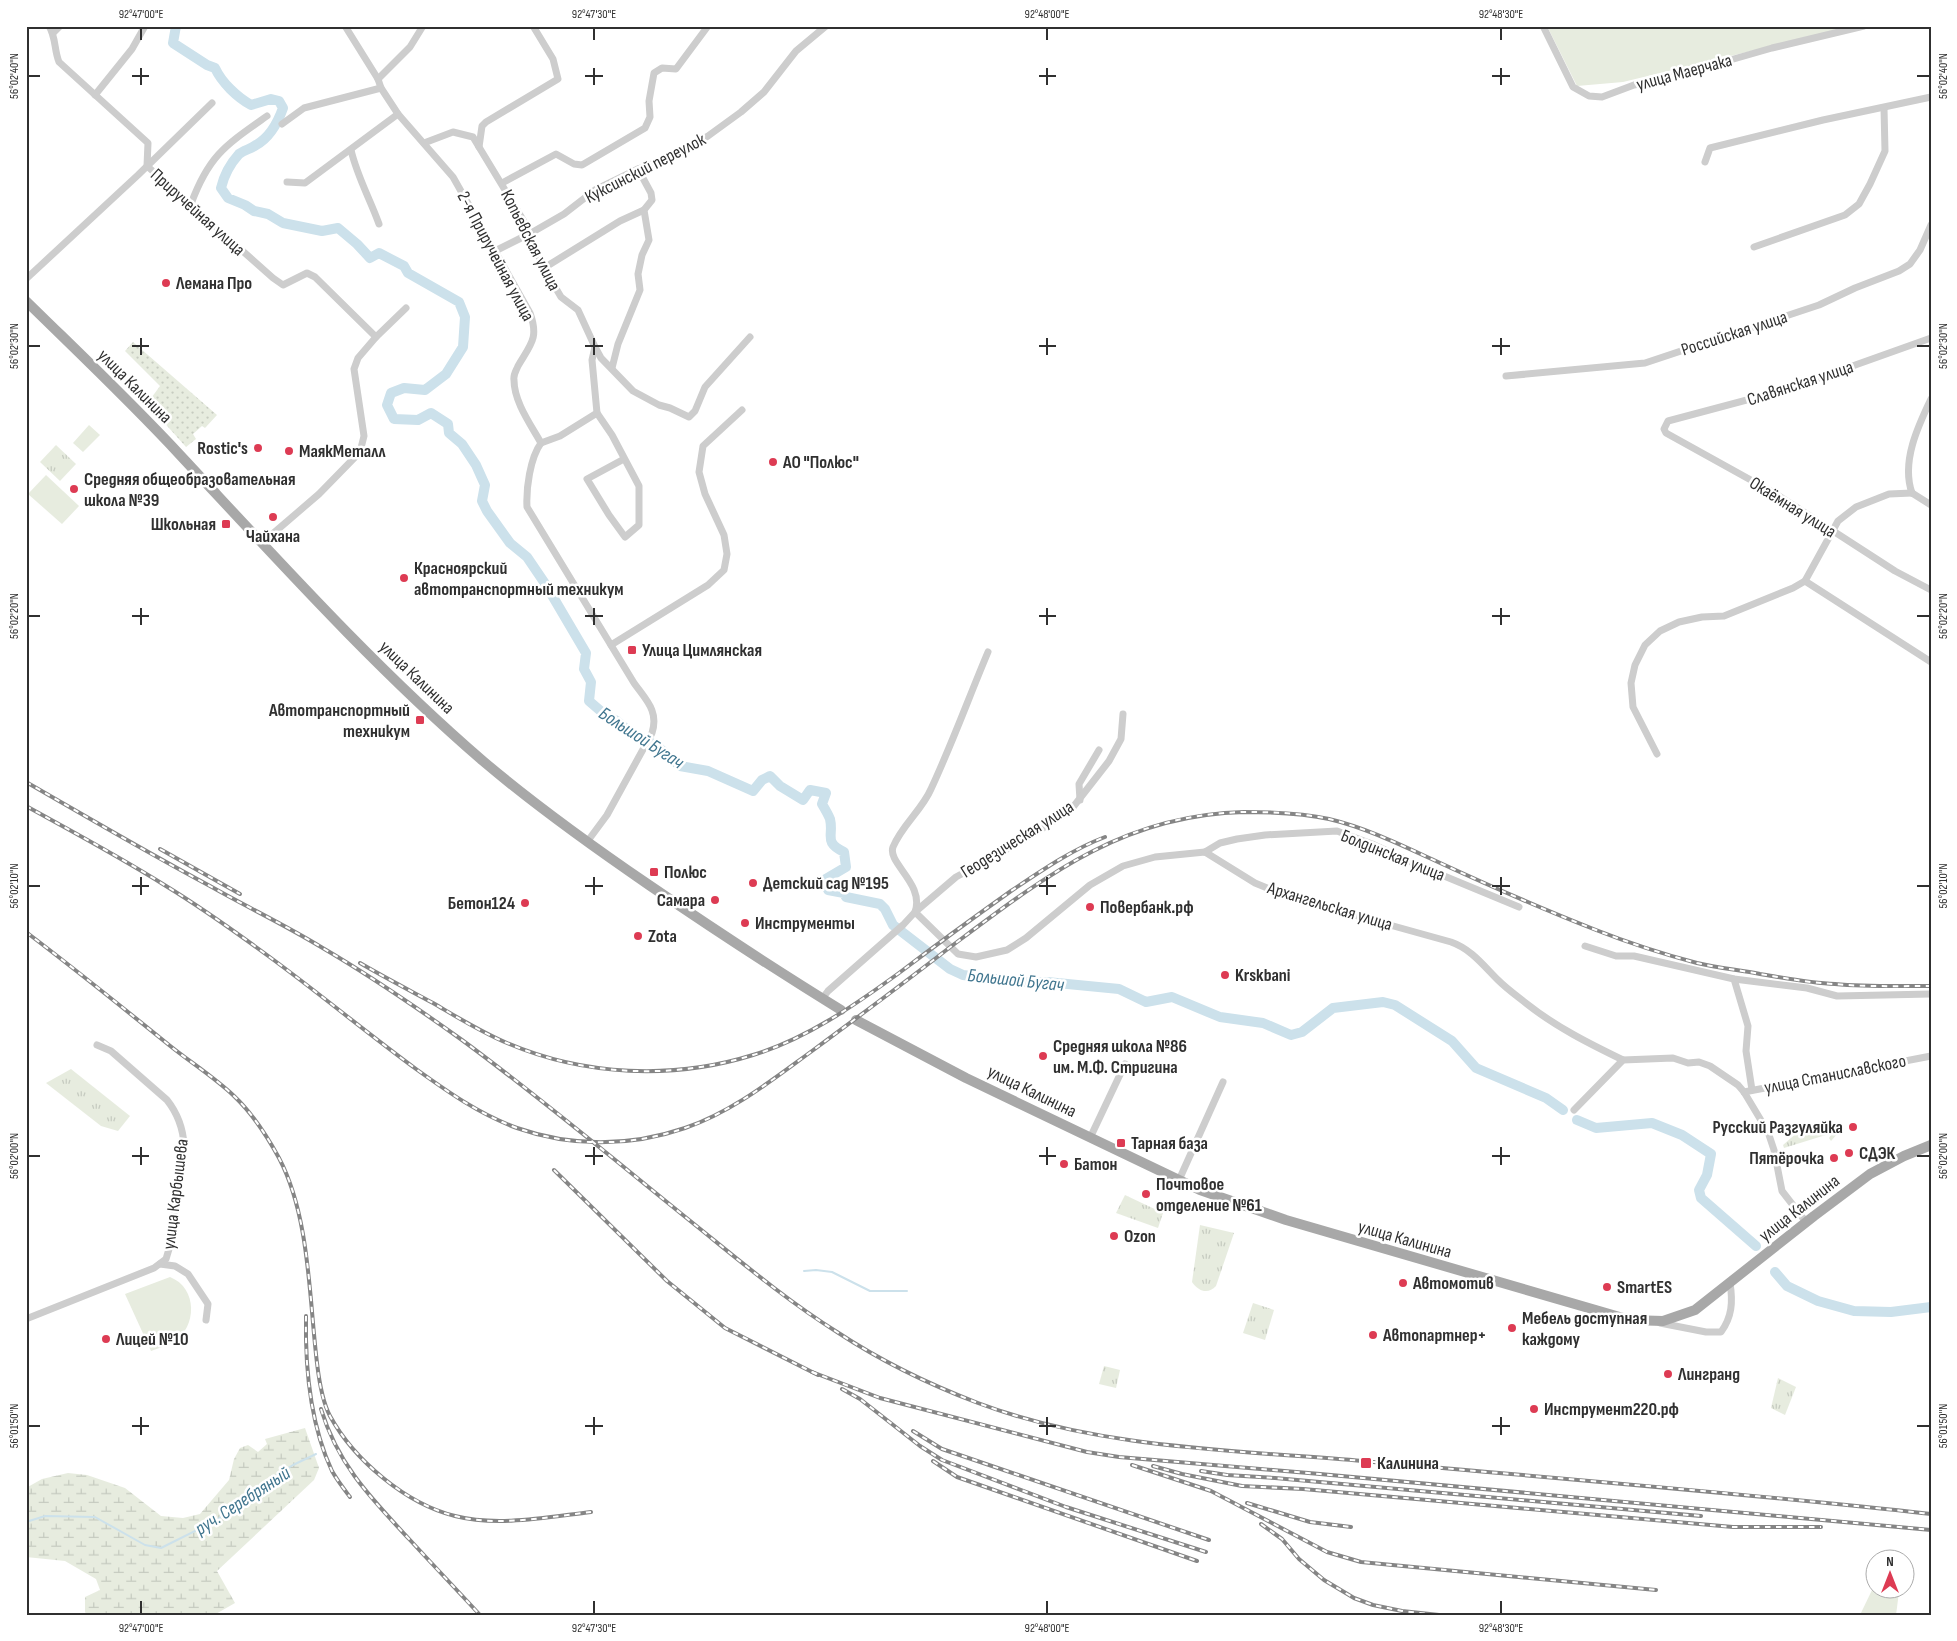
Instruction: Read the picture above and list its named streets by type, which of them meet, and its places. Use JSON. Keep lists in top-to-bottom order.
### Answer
{
  "streets": {
    "main road": ["улица Калинина"],
    "street": [
      "улица Маерчака",
      "Куксинский переулок",
      "Приручейная улица",
      "Копьевская улица",
      "2-я Приручейная улица",
      "Российская улица",
      "Славянская улица",
      "Окаёмная улица",
      "Геодезическая улица",
      "Болдинская улица",
      "Архангельская улица",
      "улица Станиславского",
      "улица Карбышева"
    ]
  },
  "crossings": [
    ["Куксинский переулок", "Копьевская улица"],
    ["Куксинский переулок", "2-я Приручейная улица"],
    ["Славянская улица", "Окаёмная улица"],
    ["улица Калинина", "Геодезическая улица"],
    ["Болдинская улица", "Архангельская улица"]
  ],
  "water": ["Большой Бугач", "руч. Серебряный"],
  "places": {
    "other": [
      "Лемана Про",
      "Rostic's",
      "МаякМеталл",
      "АО \"Полюс\"",
      "Средняя общеобразовательная школа №39",
      "Чайхана",
      "Красноярский автотранспортный техникум",
      "Детский сад №195",
      "Самара",
      "Бетон124",
      "Повербанк.рф",
      "Инструменты",
      "Zota",
      "Krskbani",
      "Средняя школа №86 им. М.Ф. Стригина",
      "Русский Разгуляйка",
      "СДЭК",
      "Пятёрочка",
      "Батон",
      "Почтовое отделение №61",
      "Ozon",
      "Автомотив",
      "SmartES",
      "Мебель доступная каждому",
      "Автопартнер+",
      "Лицей №10",
      "Лингранд",
      "Инструмент220.рф"
    ],
    "transit": [
      "Школьная",
      "Улица Цимлянская",
      "Автотранспортный техникум",
      "Полюс",
      "Тарная база",
      "Калинина"
    ]
  },
  "north": "top",
  "coordinates": [
    "92°47'00\"E",
    "92°47'30\"E",
    "92°48'00\"E",
    "92°48'30\"E",
    "56°02'40\"N",
    "56°02'30\"N",
    "56°02'20\"N",
    "56°02'10\"N",
    "56°02'00\"N",
    "56°01'50\"N"
  ]
}
